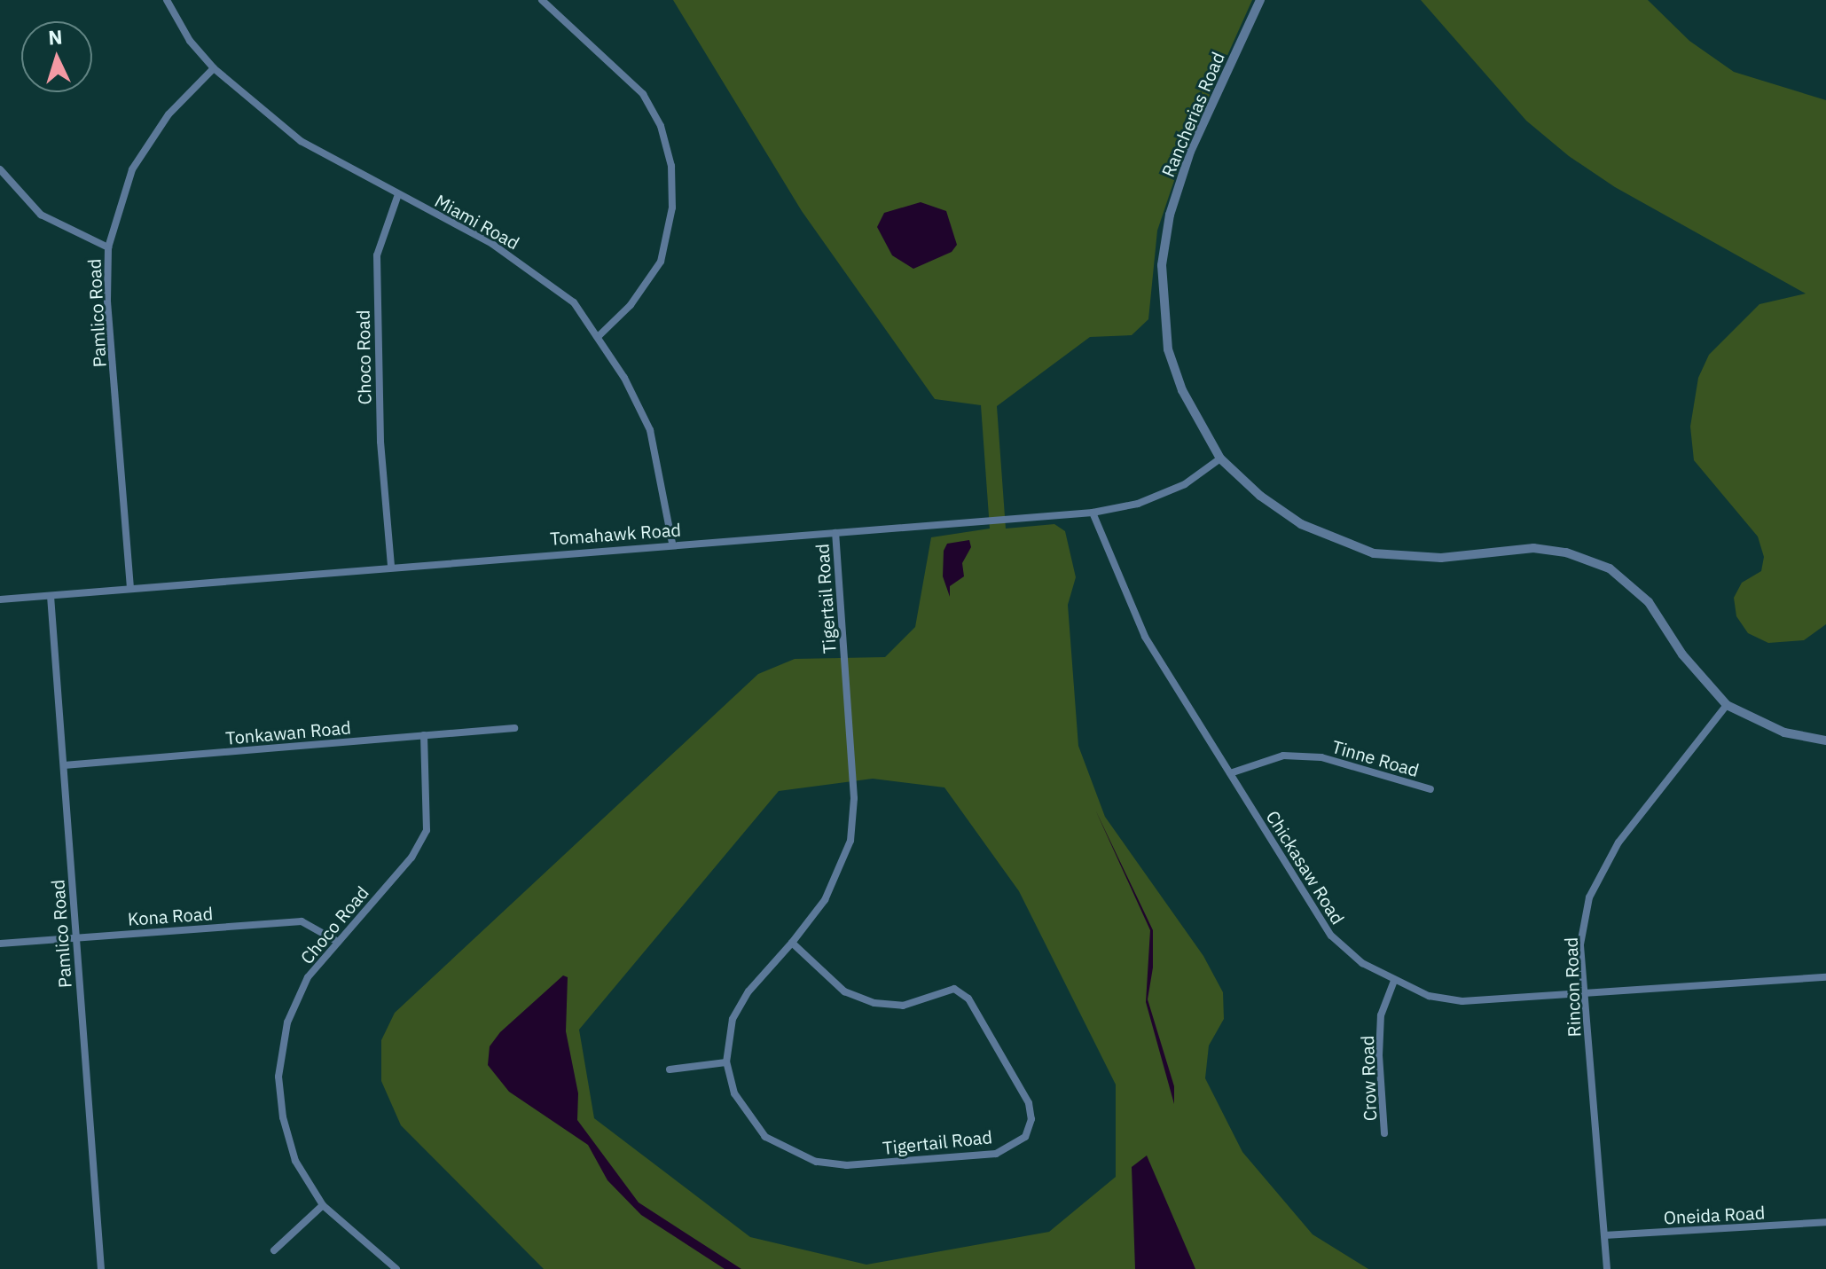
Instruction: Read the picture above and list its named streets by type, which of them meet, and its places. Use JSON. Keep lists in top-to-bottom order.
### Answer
{
  "streets": {
    "street": [
      "Rancherias Road",
      "Miami Road",
      "Pamlico Road",
      "Choco Road",
      "Tomahawk Road",
      "Tigertail Road",
      "Tonkawan Road",
      "Tinne Road",
      "Chickasaw Road",
      "Kona Road",
      "Rincon Road",
      "Crow Road",
      "Oneida Road"
    ]
  },
  "crossings": [
    ["Rancherias Road", "Tomahawk Road"],
    ["Rancherias Road", "Rincon Road"],
    ["Miami Road", "Pamlico Road"],
    ["Miami Road", "Choco Road"],
    ["Miami Road", "Tomahawk Road"],
    ["Pamlico Road", "Tomahawk Road"],
    ["Pamlico Road", "Tonkawan Road"],
    ["Pamlico Road", "Kona Road"],
    ["Choco Road", "Tomahawk Road"],
    ["Choco Road", "Tonkawan Road"],
    ["Choco Road", "Kona Road"],
    ["Tomahawk Road", "Tigertail Road"],
    ["Tomahawk Road", "Chickasaw Road"],
    ["Tinne Road", "Chickasaw Road"],
    ["Chickasaw Road", "Rincon Road"],
    ["Chickasaw Road", "Crow Road"],
    ["Rincon Road", "Oneida Road"]
  ],
  "north": "top"
}
